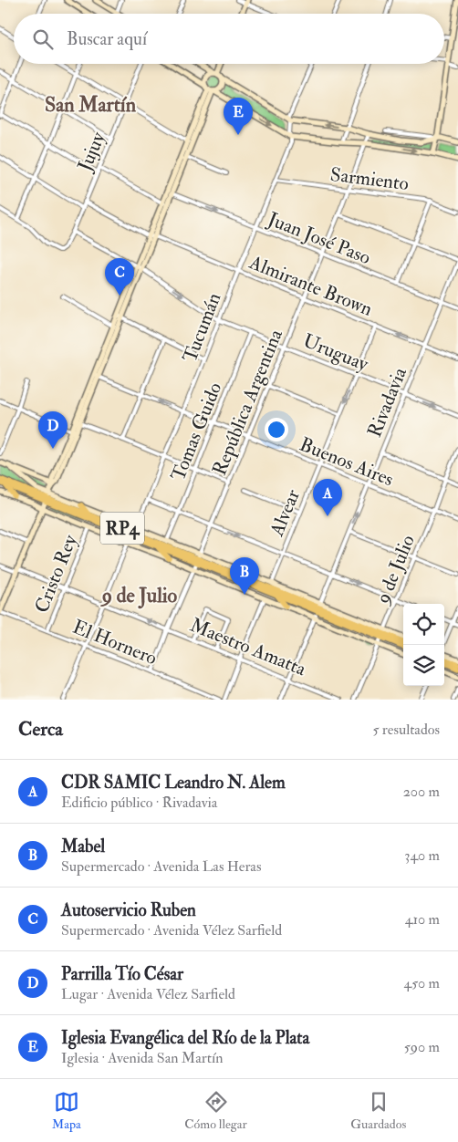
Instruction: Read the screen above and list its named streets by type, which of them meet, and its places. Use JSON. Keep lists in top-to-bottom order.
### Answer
{
  "streets": {
    "main road": ["RP4"],
    "street": [
      "Jujuy",
      "Sarmiento",
      "Juan José Paso",
      "Almirante Brown",
      "Tucumán",
      "Uruguay",
      "República Argentina",
      "Rivadavia",
      "Tomas Guido",
      "Buenos Aires",
      "Alvear",
      "9 de Julio",
      "Cristo Rey",
      "El Hornero",
      "Maestro Amatta"
    ]
  },
  "crossings": [
    ["Jujuy", "Almirante Brown"],
    ["Jujuy", "Uruguay"],
    ["Sarmiento", "Tucumán"],
    ["Sarmiento", "República Argentina"],
    ["Juan José Paso", "Tucumán"],
    ["Juan José Paso", "República Argentina"],
    ["Juan José Paso", "Rivadavia"],
    ["Almirante Brown", "Tucumán"],
    ["Almirante Brown", "República Argentina"],
    ["Almirante Brown", "Rivadavia"],
    ["Almirante Brown", "Alvear"],
    ["Tucumán", "Uruguay"],
    ["Tucumán", "Buenos Aires"],
    ["Uruguay", "República Argentina"],
    ["Uruguay", "Rivadavia"],
    ["Uruguay", "Tomas Guido"],
    ["Uruguay", "Alvear"],
    ["República Argentina", "Buenos Aires"],
    ["República Argentina", "RP4"],
    ["República Argentina", "El Hornero"],
    ["República Argentina", "Maestro Amatta"],
    ["Rivadavia", "Buenos Aires"],
    ["Rivadavia", "RP4"],
    ["Tomas Guido", "Buenos Aires"],
    ["Buenos Aires", "Alvear"],
    ["Buenos Aires", "9 de Julio"],
    ["RP4", "9 de Julio"],
    ["Cristo Rey", "El Hornero"],
    ["Cristo Rey", "Maestro Amatta"]
  ],
  "one_way": ["Uruguay"],
  "districts": ["San Martín", "9 de Julio"],
  "page": {
    "search": "Buscar aquí",
    "pins": [
      "E",
      "C",
      "D",
      "A",
      "B"
    ],
    "heading": ["Cerca", "5 resultados"],
    "list": [
      {
        "mark": "A",
        "name": "CDR SAMIC Leandro N. Alem",
        "note": "Edificio público · Rivadavia",
        "value": "200 m"
      },
      {
        "mark": "B",
        "name": "Mabel",
        "note": "Supermercado · Avenida Las Heras",
        "value": "340 m"
      },
      {
        "mark": "C",
        "name": "Autoservicio Ruben",
        "note": "Supermercado · Avenida Vélez Sarfield",
        "value": "410 m"
      },
      {
        "mark": "D",
        "name": "Parrilla Tío César",
        "note": "Lugar · Avenida Vélez Sarfield",
        "value": "450 m"
      },
      {
        "mark": "E",
        "name": "Iglesia Evangélica del Río de la Plata",
        "note": "Iglesia · Avenida San Martín",
        "value": "590 m"
      }
    ],
    "nav": ["Mapa", "Cómo llegar", "Guardados"]
  }
}
